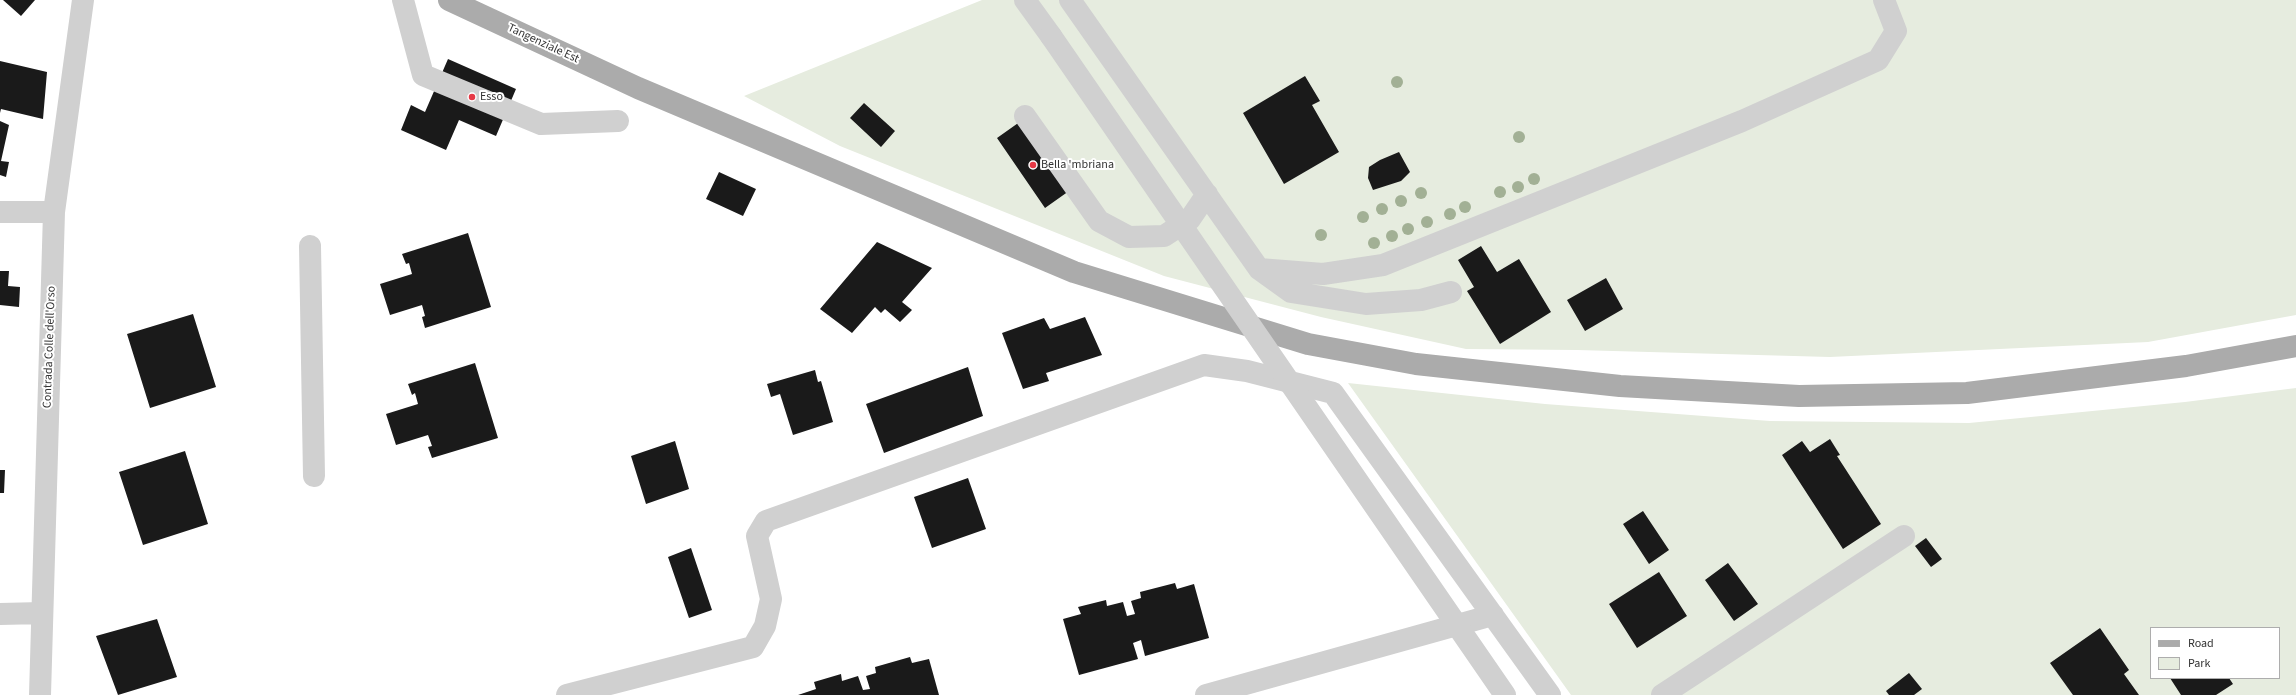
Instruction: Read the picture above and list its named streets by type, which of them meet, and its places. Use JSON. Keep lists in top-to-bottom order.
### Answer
{
  "streets": {
    "main road": ["Tangenziale Est"],
    "street": ["Contrada Colle dell'Orso"]
  },
  "places": ["Esso", "Bella 'mbriana"],
  "legend": ["Road", "Park"]
}
